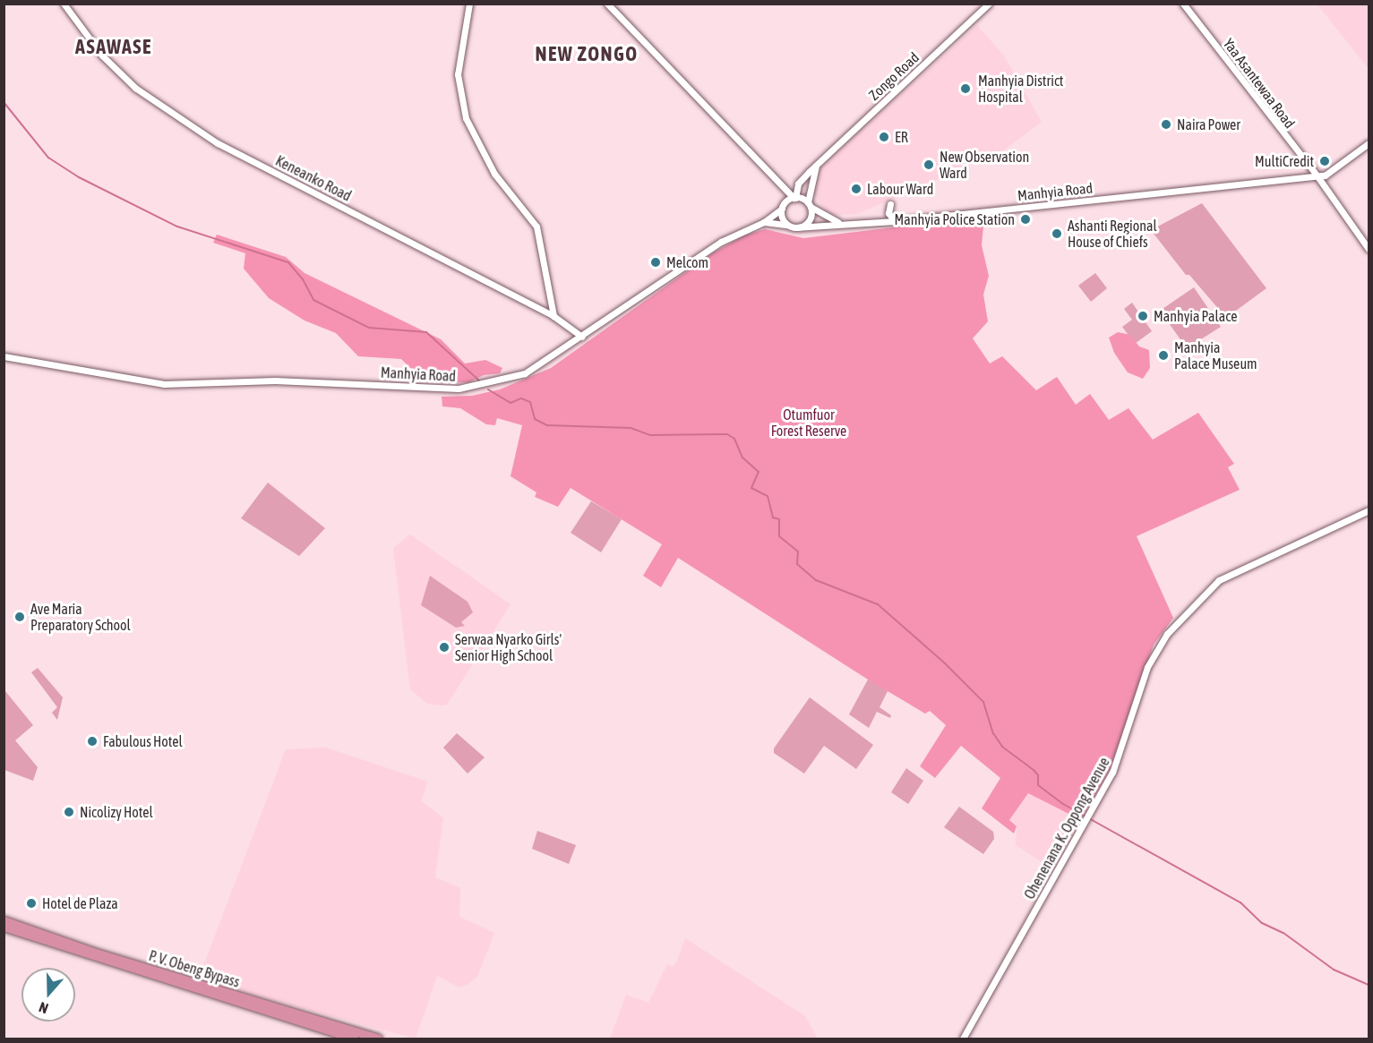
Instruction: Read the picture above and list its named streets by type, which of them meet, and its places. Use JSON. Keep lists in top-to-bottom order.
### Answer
{
  "streets": {
    "highway": ["P. V. Obeng Bypass"],
    "street": [
      "Zongo Road",
      "Yaa Asantewaa Road",
      "Keneanko Road",
      "Manhyia Road",
      "Ohenenana K. Oppong Avenue"
    ]
  },
  "crossings": [
    ["Zongo Road", "Manhyia Road"],
    ["Yaa Asantewaa Road", "Manhyia Road"],
    ["Keneanko Road", "Manhyia Road"]
  ],
  "districts": ["ASAWASE", "NEW ZONGO"],
  "parks": ["Otumfuor Forest Reserve"],
  "places": [
    "Manhyia District Hospital",
    "Naira Power",
    "ER",
    "MultiCredit",
    "New Observation Ward",
    "Labour Ward",
    "Manhyia Police Station",
    "Ashanti Regional House of Chiefs",
    "Melcom",
    "Manhyia Palace",
    "Manhyia Palace Museum",
    "Ave Maria Preparatory School",
    "Serwaa Nyarko Girls' Senior High School",
    "Fabulous Hotel",
    "Nicolizy Hotel",
    "Hotel de Plaza"
  ],
  "north": "bottom"
}
